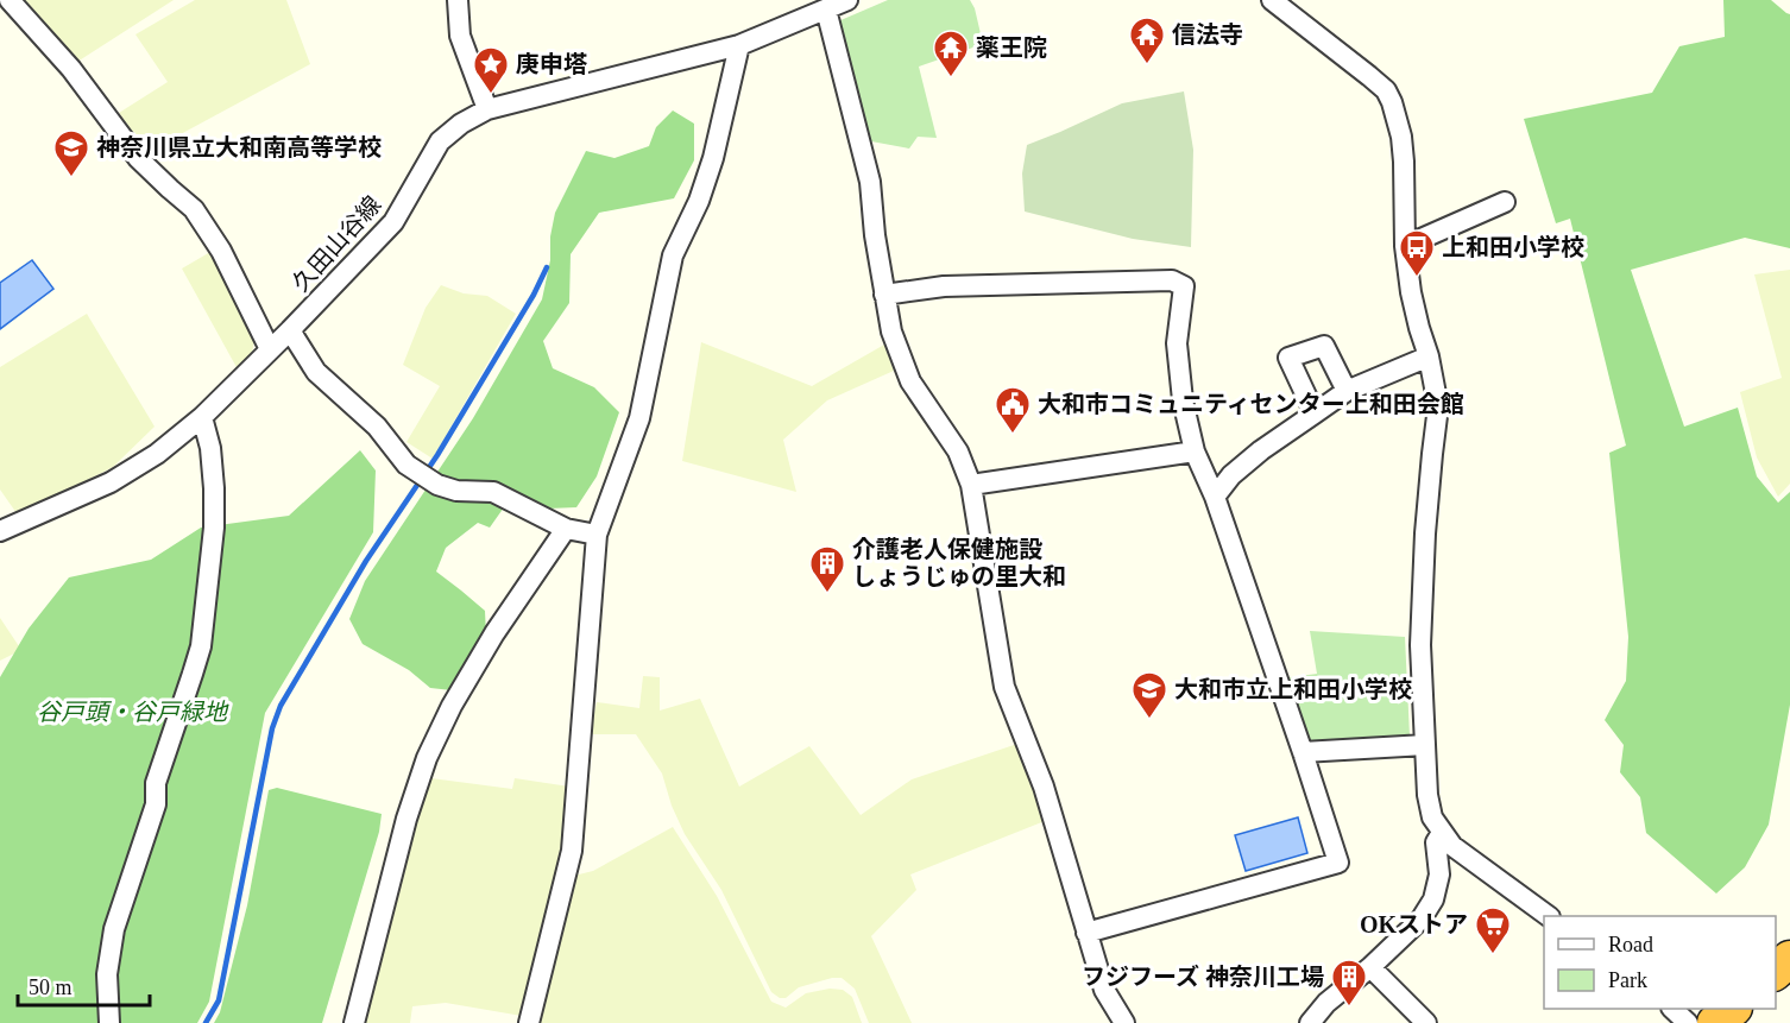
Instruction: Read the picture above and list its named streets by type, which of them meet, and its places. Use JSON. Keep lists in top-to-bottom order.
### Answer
{
  "streets": {
    "street": ["久田山谷線"]
  },
  "parks": ["谷戸頭・谷戸緑地"],
  "places": {
    "temple": ["信法寺", "薬王院"],
    "place": ["庚申塔"],
    "school or university": ["神奈川県立大和南高等学校", "大和市立上和田小学校"],
    "bus stop": ["上和田小学校"],
    "public building": ["大和市コミュニティセンター上和田会館"],
    "building": ["介護老人保健施設 しょうじゅの里大和", "フジフーズ 神奈川工場"],
    "supermarket": ["OKストア"]
  },
  "legend": ["Road", "Park"],
  "scale_bar": "50 m"
}
